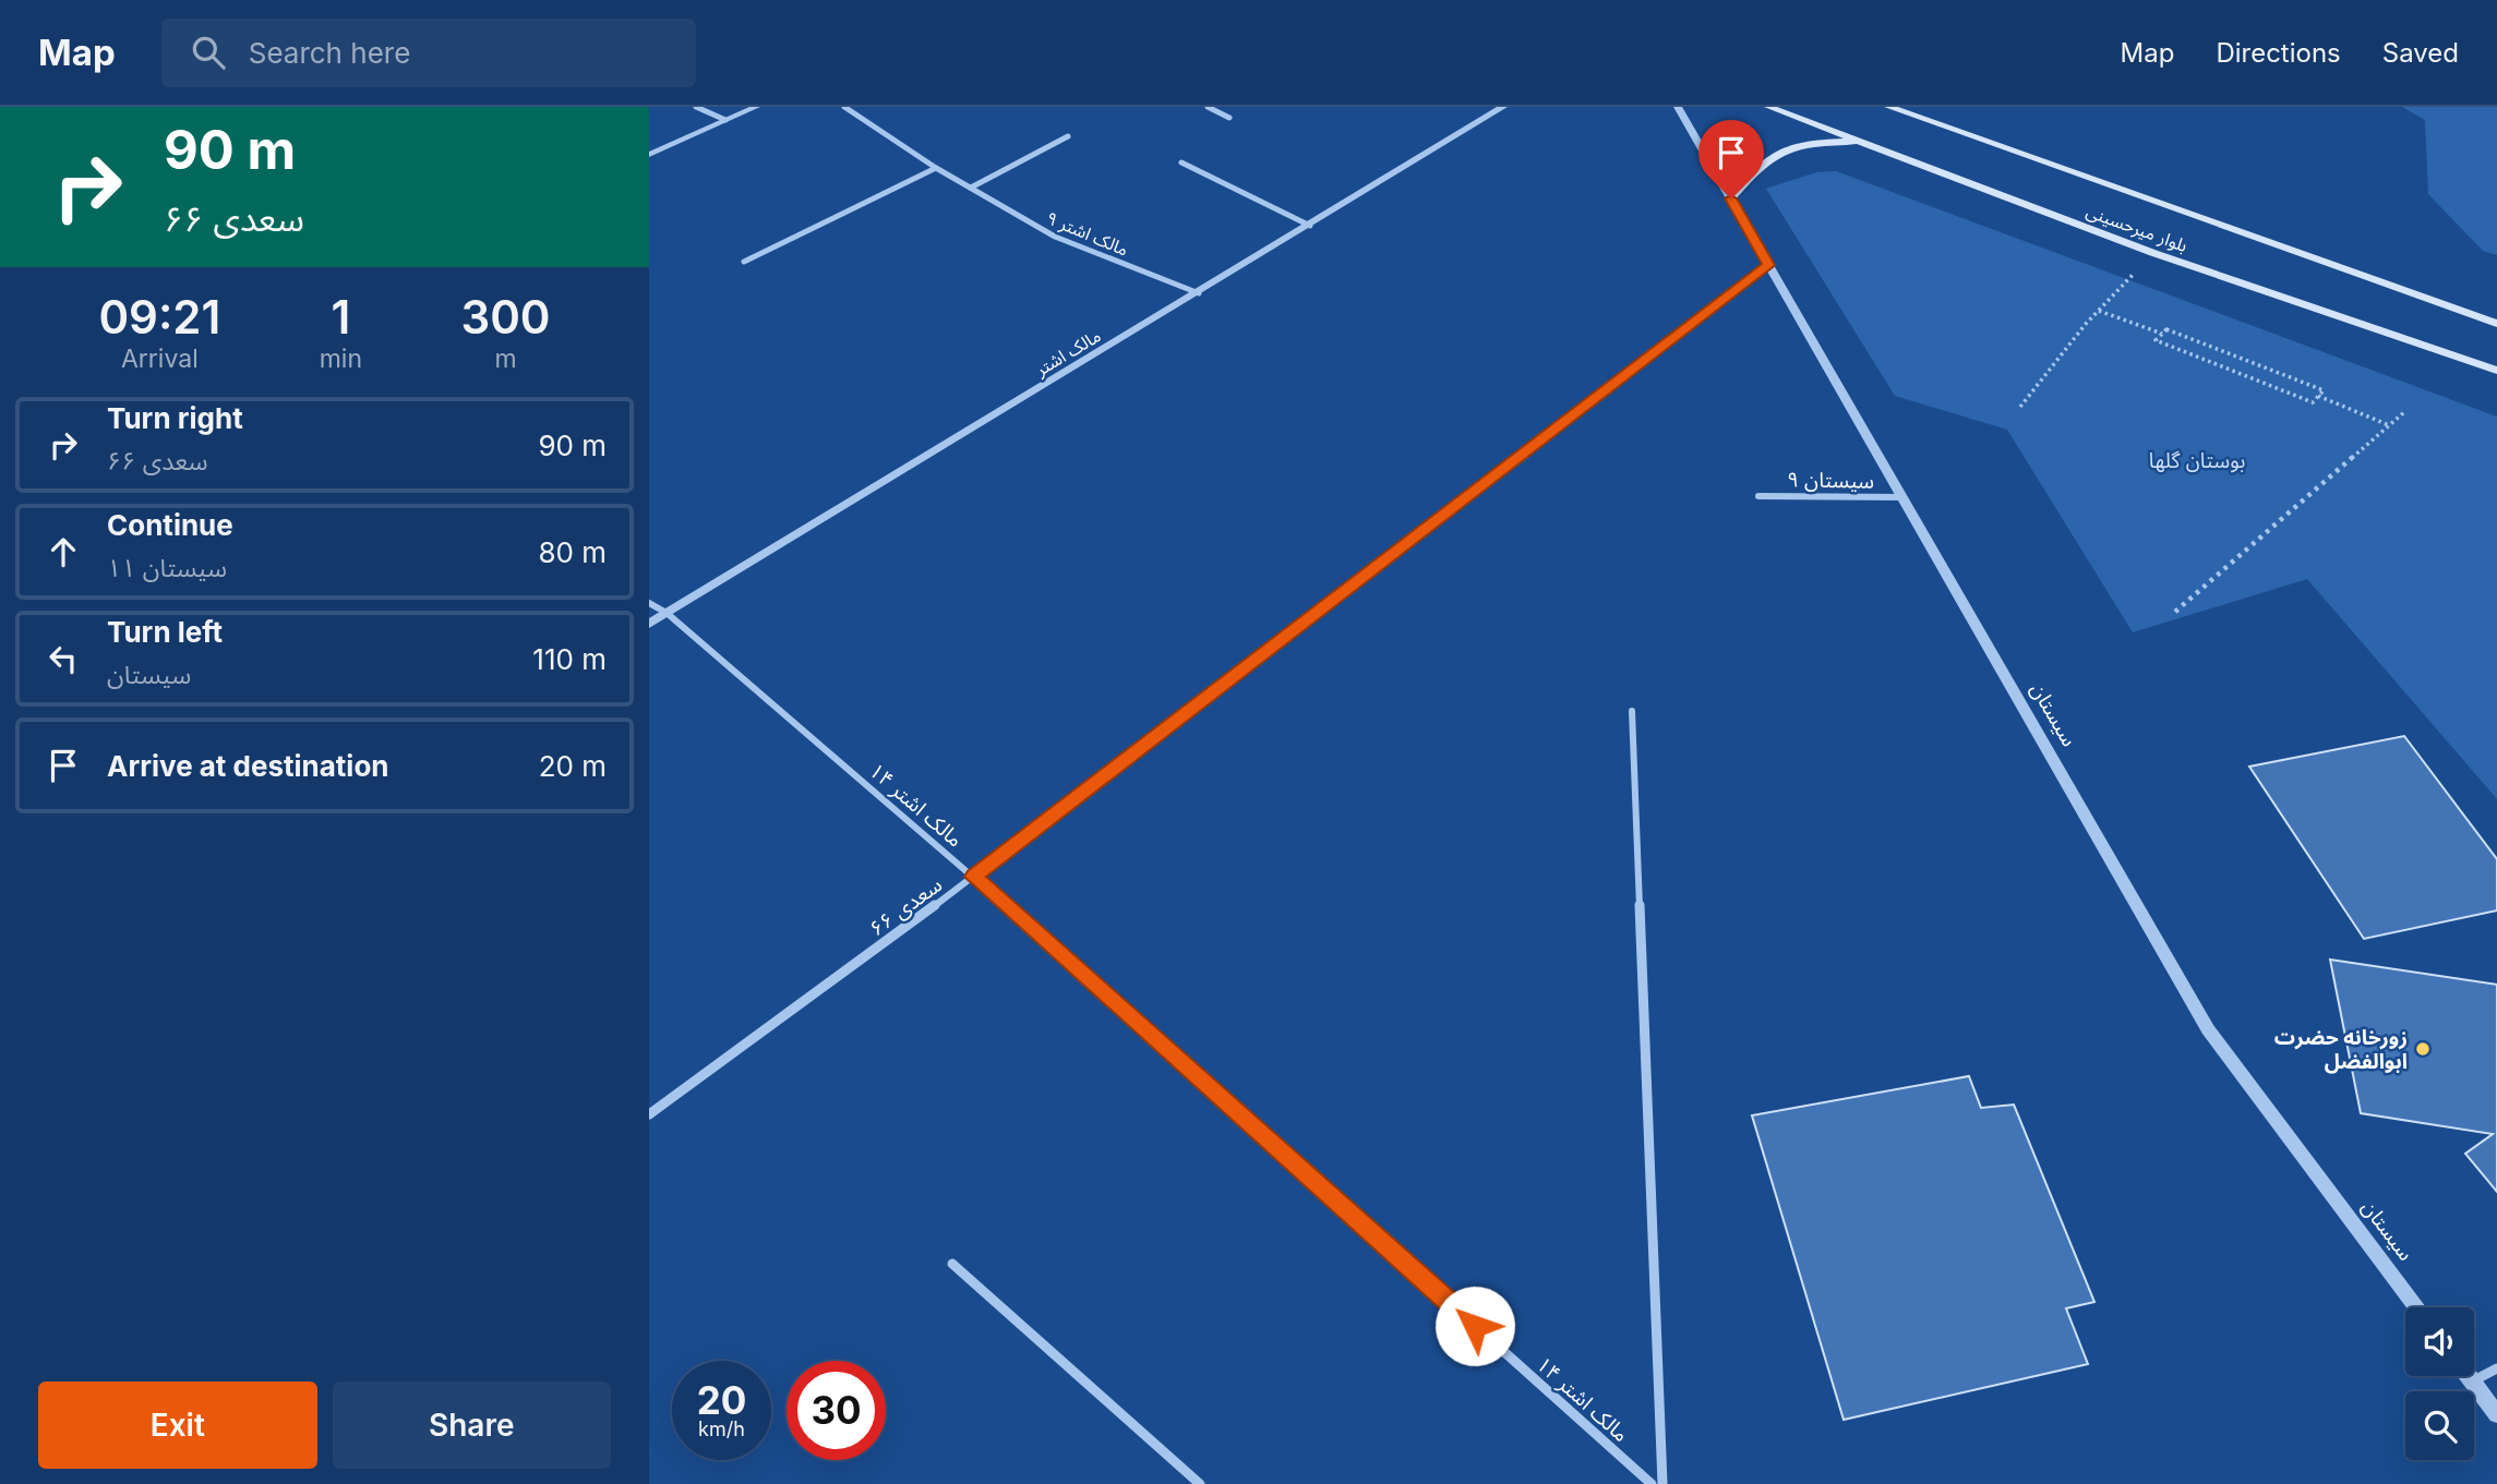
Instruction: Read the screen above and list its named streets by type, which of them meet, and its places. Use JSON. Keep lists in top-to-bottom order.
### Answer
{
  "streets": {
    "main road": ["بلوار میرحسینی"],
    "street": [
      "مالک اشتر ۹",
      "مالک اشتر",
      "سیستان ۹",
      "سیستان",
      "مالک اشتر ۱۴",
      "سعدی ۶۶"
    ]
  },
  "crossings": [
    ["مالک اشتر ۹", "مالک اشتر"],
    ["مالک اشتر", "مالک اشتر ۱۴"],
    ["سیستان ۹", "سیستان"],
    ["سیستان", "سعدی ۶۶"],
    ["مالک اشتر ۱۴", "سعدی ۶۶"]
  ],
  "parks": ["بوستان گلها"],
  "places": ["زورخانه حضرت ابوالفضل"],
  "page": {
    "header": "Map",
    "search": "Search here",
    "nav": ["Map", "Directions", "Saved"],
    "turn": ["90 m", "سعدی ۶۶"],
    "eta": [
      "09:21",
      "Arrival",
      "1",
      "min",
      "300",
      "m"
    ],
    "list": [
      {
        "name": "Turn right",
        "note": "سعدی ۶۶",
        "value": "90 m"
      },
      {
        "name": "Continue",
        "note": "سیستان ۱۱",
        "value": "80 m"
      },
      {
        "name": "Turn left",
        "note": "سیستان",
        "value": "110 m"
      },
      {
        "name": "Arrive at destination",
        "value": "20 m"
      }
    ],
    "speed": "20 km/h",
    "limit": "30",
    "buttons": ["Exit", "Share"]
  }
}
